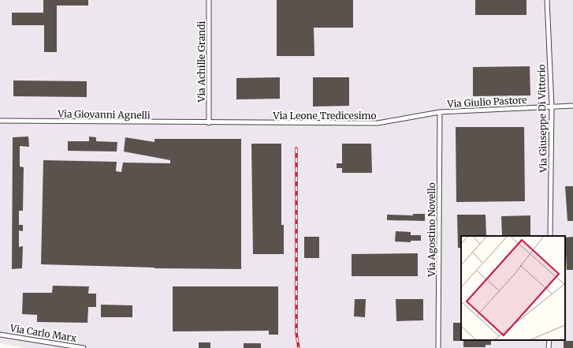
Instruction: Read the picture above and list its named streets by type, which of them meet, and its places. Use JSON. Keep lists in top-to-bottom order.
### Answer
{
  "streets": {
    "street": [
      "Via Achille Grandi",
      "Via Giulio Pastore",
      "Via Giovanni Agnelli",
      "Via Leone Tredicesimo",
      "Via Giuseppe Di Vittorio",
      "Via Agostino Novello",
      "Via Carlo Marx"
    ]
  },
  "crossings": [
    ["Via Achille Grandi", "Via Giovanni Agnelli"],
    ["Via Achille Grandi", "Via Leone Tredicesimo"],
    ["Via Giulio Pastore", "Via Leone Tredicesimo"],
    ["Via Giulio Pastore", "Via Giuseppe Di Vittorio"],
    ["Via Giulio Pastore", "Via Agostino Novello"],
    ["Via Giovanni Agnelli", "Via Leone Tredicesimo"],
    ["Via Leone Tredicesimo", "Via Agostino Novello"]
  ]
}
